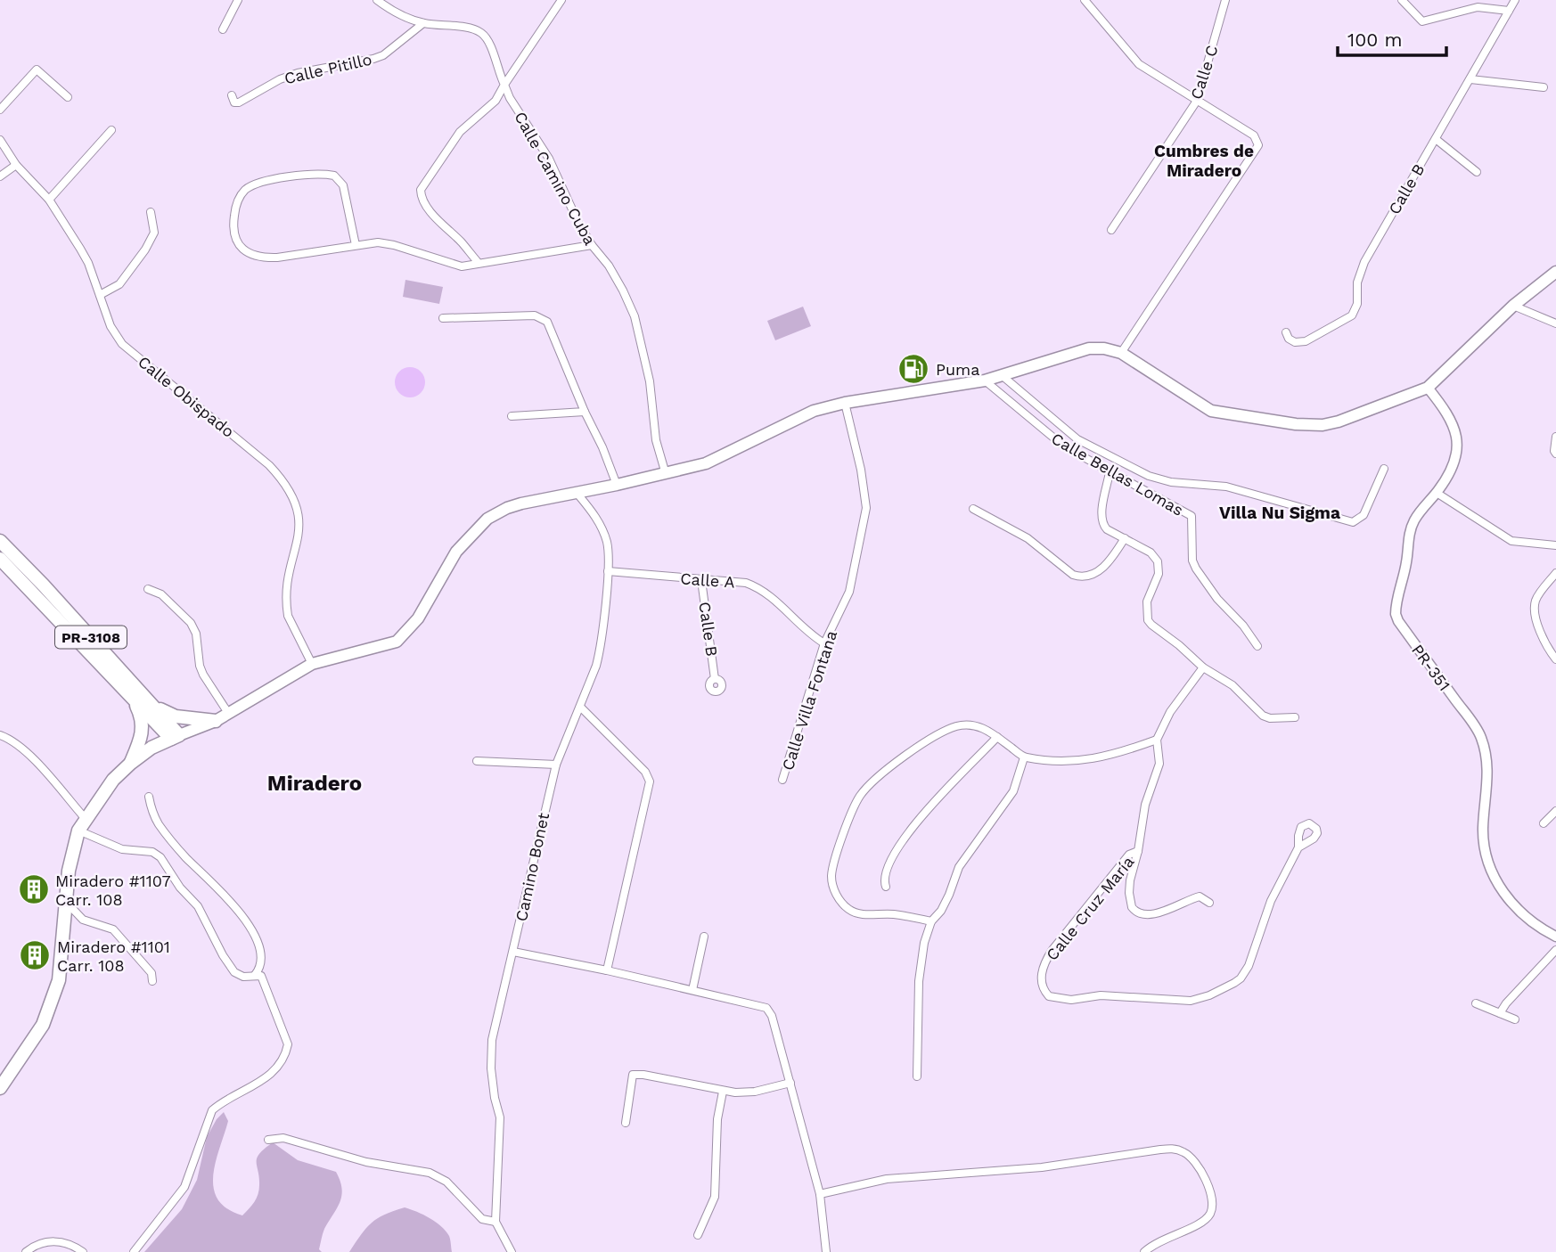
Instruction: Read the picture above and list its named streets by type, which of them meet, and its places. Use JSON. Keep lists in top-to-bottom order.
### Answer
{
  "streets": {
    "main road": ["PR-3108"],
    "street": [
      "Calle Pitillo",
      "Calle C",
      "Calle Camino Cuba",
      "Calle B",
      "Calle Obispado",
      "Calle Bellas Lomas",
      "Calle A",
      "PR-351",
      "Calle Villa Fontana",
      "Camino Bonet",
      "Calle Cruz María"
    ]
  },
  "crossings": [
    ["Calle Pitillo", "Calle Camino Cuba"],
    ["Calle B", "Calle A"],
    ["Calle A", "Calle Villa Fontana"],
    ["Calle A", "Camino Bonet"]
  ],
  "districts": ["Cumbres de Miradero", "Villa Nu Sigma", "Miradero"],
  "places": {
    "fuel station": ["Puma"],
    "building": ["Miradero #1107 Carr. 108", "Miradero #1101 Carr. 108"]
  },
  "scale_bar": "100 m"
}
